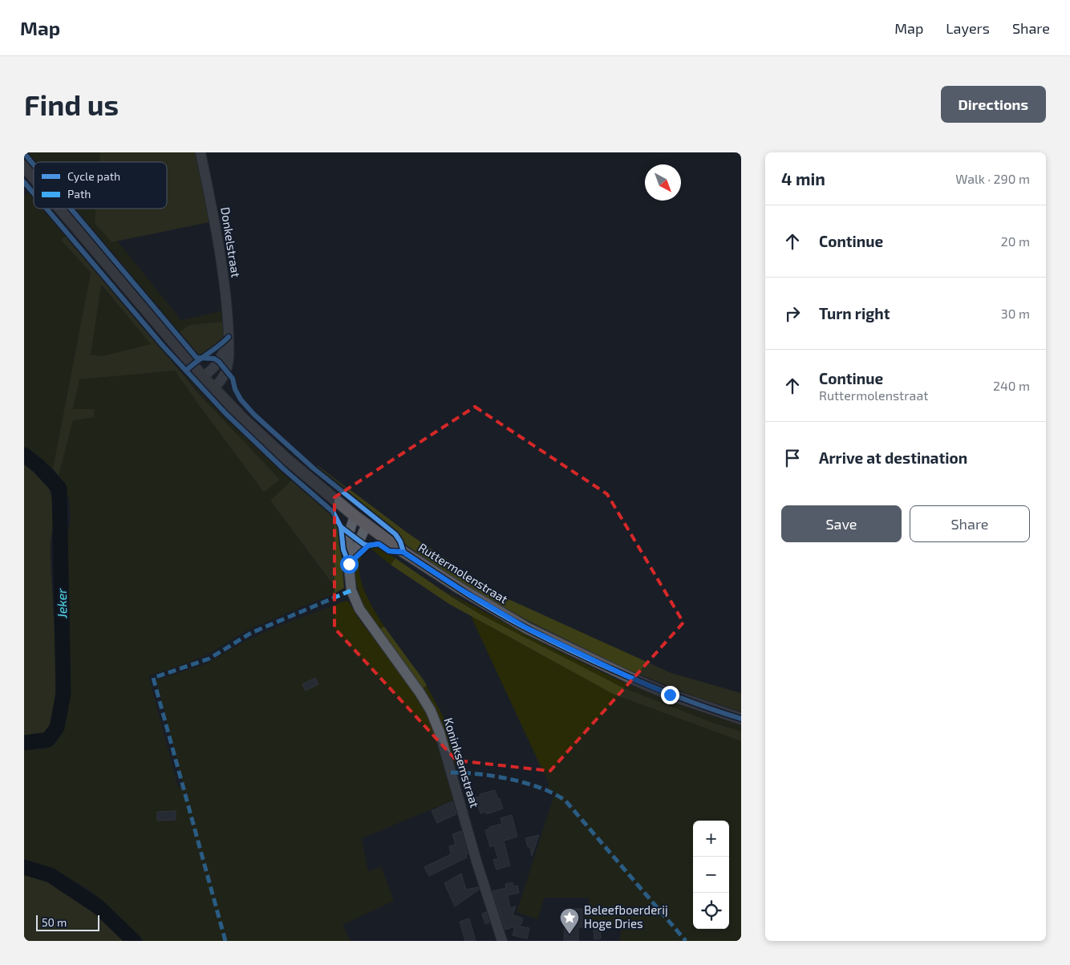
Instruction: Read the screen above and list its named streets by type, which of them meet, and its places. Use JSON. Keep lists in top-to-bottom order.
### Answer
{
  "streets": {
    "main road": ["Ruttermolenstraat"],
    "street": ["Donkelstraat", "Koninksemstraat"]
  },
  "crossings": [
    ["Donkelstraat", "Ruttermolenstraat"],
    ["Ruttermolenstraat", "Koninksemstraat"]
  ],
  "water": ["Jeker"],
  "places": {
    "place": ["Beleefboerderij Hoge Dries"]
  },
  "legend": ["Cycle path", "Path"],
  "scale_bar": "50 m",
  "north": "bottom right",
  "page": {
    "header": "Map",
    "nav": ["Map", "Layers", "Share"],
    "buttons": [
      "Directions",
      ["Save", "Share"]
    ],
    "title": "Find us",
    "heading": ["4 min", "Walk · 290 m"],
    "list": [
      ["Continue", "20 m"],
      ["Turn right", "30 m"],
      ["Continue", "Ruttermolenstraat", "240 m"],
      "Arrive at destination"
    ],
    "map_buttons": ["+", "−"],
    "scale": "50 m"
  }
}
